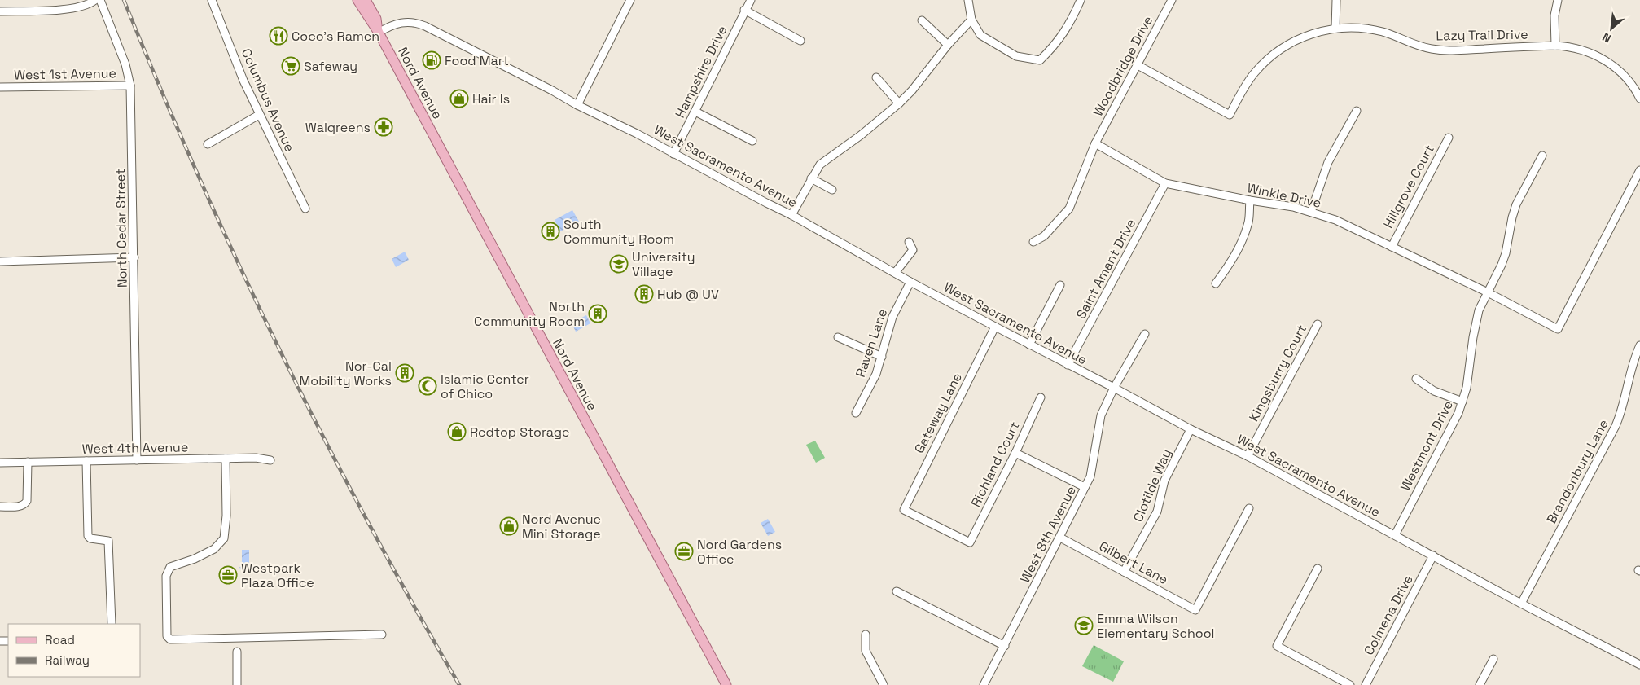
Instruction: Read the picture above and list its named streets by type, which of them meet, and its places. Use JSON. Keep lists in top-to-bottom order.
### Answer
{
  "streets": {
    "main road": ["Nord Avenue"],
    "street": [
      "Lazy Trail Drive",
      "Woodbridge Drive",
      "Hampshire Drive",
      "West 1st Avenue",
      "Columbus Avenue",
      "West Sacramento Avenue",
      "Hillgrove Court",
      "Winkle Drive",
      "North Cedar Street",
      "Saint Amant Drive",
      "Raven Lane",
      "Kingsburry Court",
      "Gateway Lane",
      "Westmont Drive",
      "West 4th Avenue",
      "Richland Court",
      "Brandonbury Lane",
      "Clotilde Way",
      "West 8th Avenue",
      "Gilbert Lane",
      "Colmena Drive"
    ]
  },
  "crossings": [
    ["Lazy Trail Drive", "Woodbridge Drive"],
    ["Woodbridge Drive", "Winkle Drive"],
    ["Hampshire Drive", "West Sacramento Avenue"],
    ["West 1st Avenue", "North Cedar Street"],
    ["Nord Avenue", "West Sacramento Avenue"],
    ["West Sacramento Avenue", "Saint Amant Drive"],
    ["West Sacramento Avenue", "Raven Lane"],
    ["West Sacramento Avenue", "Kingsburry Court"],
    ["West Sacramento Avenue", "Gateway Lane"],
    ["West Sacramento Avenue", "Westmont Drive"],
    ["West Sacramento Avenue", "Brandonbury Lane"],
    ["West Sacramento Avenue", "Clotilde Way"],
    ["West Sacramento Avenue", "West 8th Avenue"],
    ["West Sacramento Avenue", "Colmena Drive"],
    ["Hillgrove Court", "Winkle Drive"],
    ["Winkle Drive", "Saint Amant Drive"],
    ["Winkle Drive", "Westmont Drive"],
    ["North Cedar Street", "West 4th Avenue"],
    ["Gateway Lane", "Richland Court"],
    ["Clotilde Way", "Gilbert Lane"],
    ["West 8th Avenue", "Gilbert Lane"]
  ],
  "places": {
    "restaurant": ["Coco's Ramen"],
    "fuel station": ["Food Mart"],
    "supermarket": ["Safeway"],
    "shop": ["Hair Is", "Redtop Storage", "Nord Avenue Mini Storage"],
    "pharmacy": ["Walgreens"],
    "building": [
      "South Community Room",
      "Hub @ UV",
      "North Community Room",
      "Nor-Cal Mobility Works"
    ],
    "school or university": ["University Village", "Emma Wilson Elementary School"],
    "mosque": ["Islamic Center of Chico"],
    "office": ["Nord Gardens Office", "Westpark Plaza Office"]
  },
  "legend": ["Road", "Railway"],
  "north": "bottom left"
}
